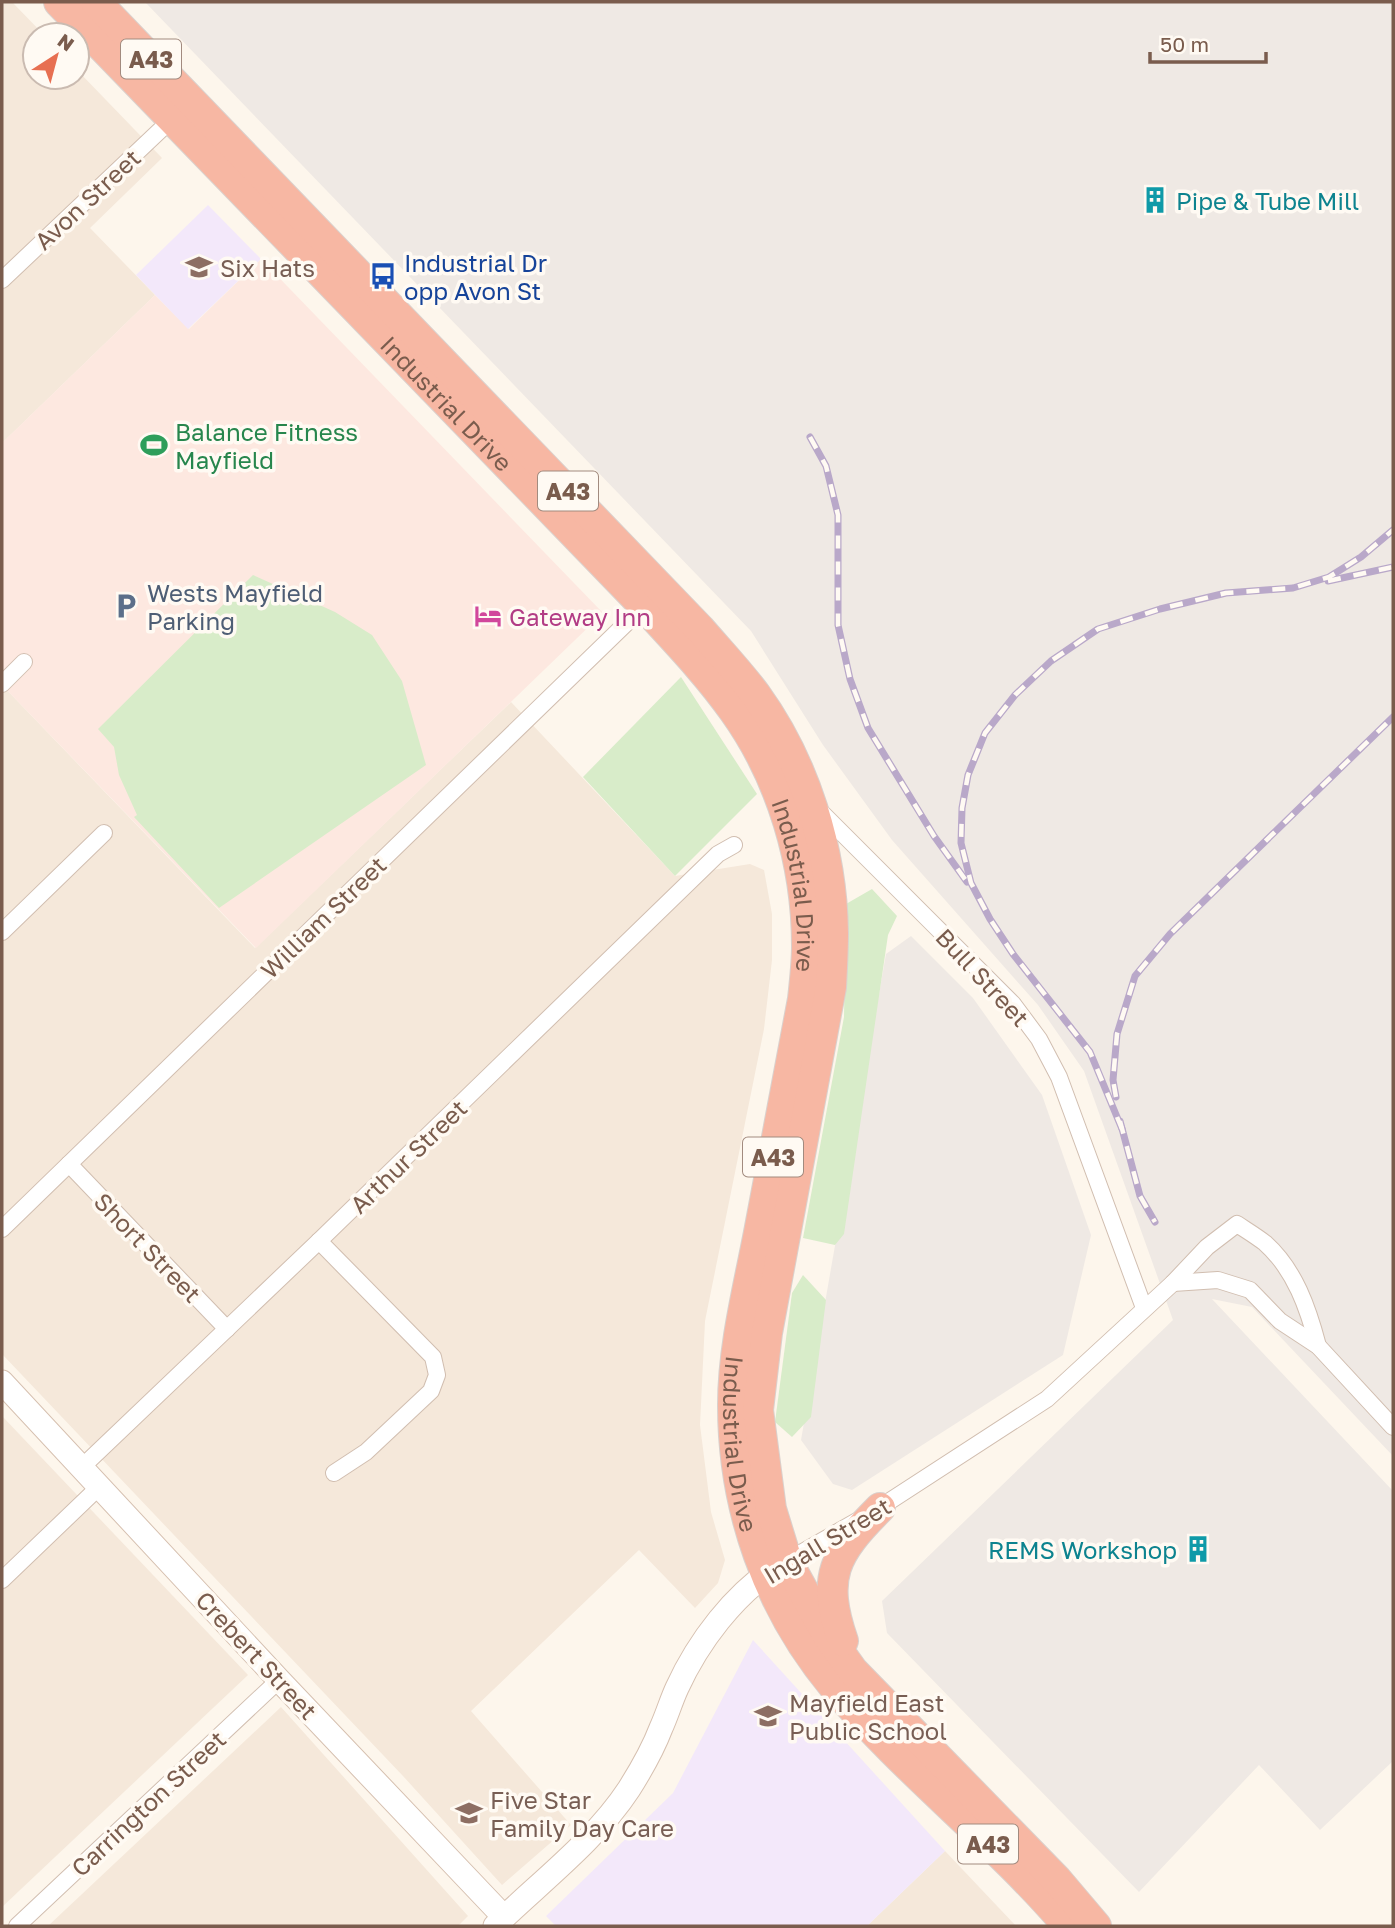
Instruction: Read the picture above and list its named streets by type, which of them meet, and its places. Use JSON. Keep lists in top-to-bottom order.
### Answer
{
  "streets": {
    "highway": ["A43", "Industrial Drive"],
    "street": [
      "Avon Street",
      "William Street",
      "Bull Street",
      "Arthur Street",
      "Short Street",
      "Ingall Street",
      "Crebert Street",
      "Carrington Street"
    ]
  },
  "crossings": [
    ["Avon Street", "Industrial Drive"],
    ["Industrial Drive", "William Street"],
    ["Industrial Drive", "Bull Street"],
    ["Industrial Drive", "Ingall Street"],
    ["William Street", "Short Street"],
    ["Bull Street", "Ingall Street"],
    ["Arthur Street", "Short Street"],
    ["Arthur Street", "Crebert Street"],
    ["Ingall Street", "Crebert Street"],
    ["Crebert Street", "Carrington Street"]
  ],
  "places": {
    "building": ["Pipe & Tube Mill", "REMS Workshop"],
    "school or university": ["Six Hats", "Mayfield East Public School", "Five Star Family Day Care"],
    "bus stop": ["Industrial Dr opp Avon St"],
    "sports": ["Balance Fitness Mayfield"],
    "parking": ["Wests Mayfield Parking"],
    "hotel": ["Gateway Inn"]
  },
  "scale_bar": "50 m",
  "north": "top right"
}
